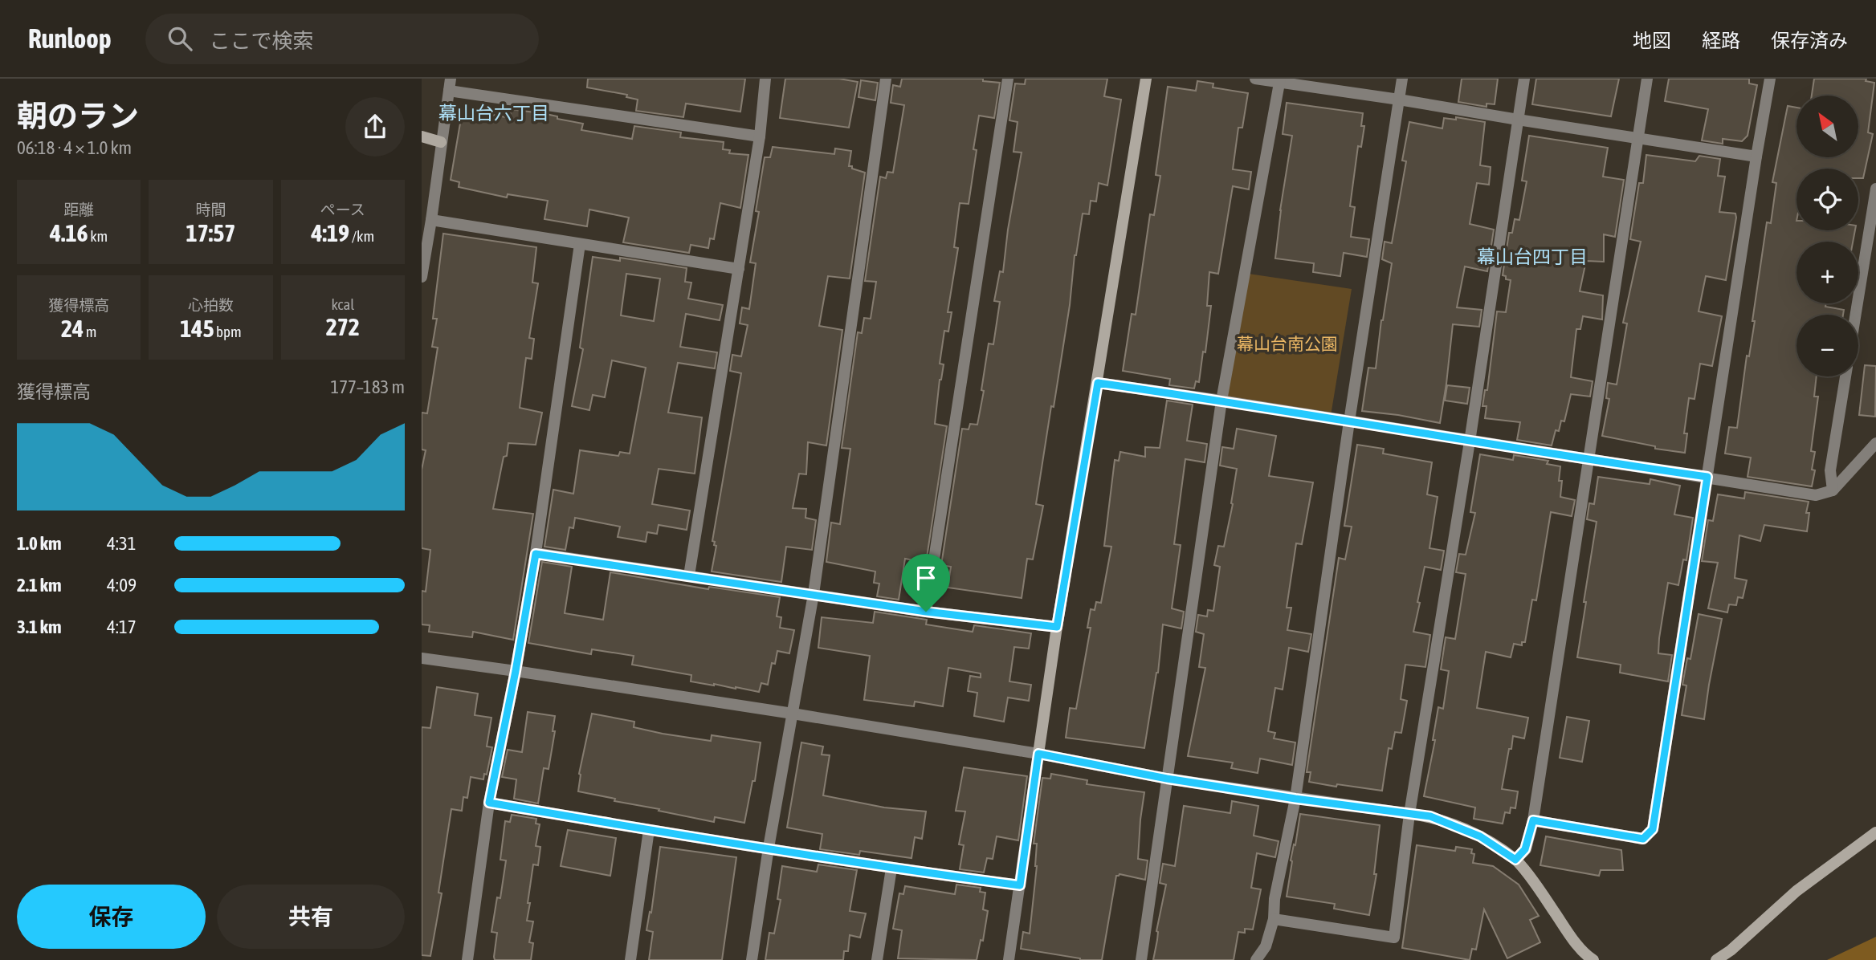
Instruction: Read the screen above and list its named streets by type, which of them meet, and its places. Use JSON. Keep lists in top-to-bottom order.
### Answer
{
  "districts": ["幕山台六丁目", "幕山台四丁目"],
  "parks": ["幕山台南公園"],
  "north": "top left",
  "page": {
    "header": "Runloop",
    "search": "ここで検索",
    "nav": ["地図", "経路", "保存済み"],
    "heading": ["朝のラン", "06:18 · 4 × 1.0 km"],
    "map_buttons": ["+", "−"],
    "stats": [
      ["距離", "4.16 km"],
      ["時間", "17:57"],
      ["ペース", "4:19 /km"],
      ["獲得標高", "24 m"],
      ["心拍数", "145 bpm"],
      ["kcal", "272"]
    ],
    "chart": ["獲得標高", "177–183 m"],
    "list": [
      {
        "name": "1.0 km",
        "note": "4:31"
      },
      {
        "name": "2.1 km",
        "note": "4:09"
      },
      {
        "name": "3.1 km",
        "note": "4:17"
      }
    ],
    "buttons": ["保存", "共有"]
  }
}
